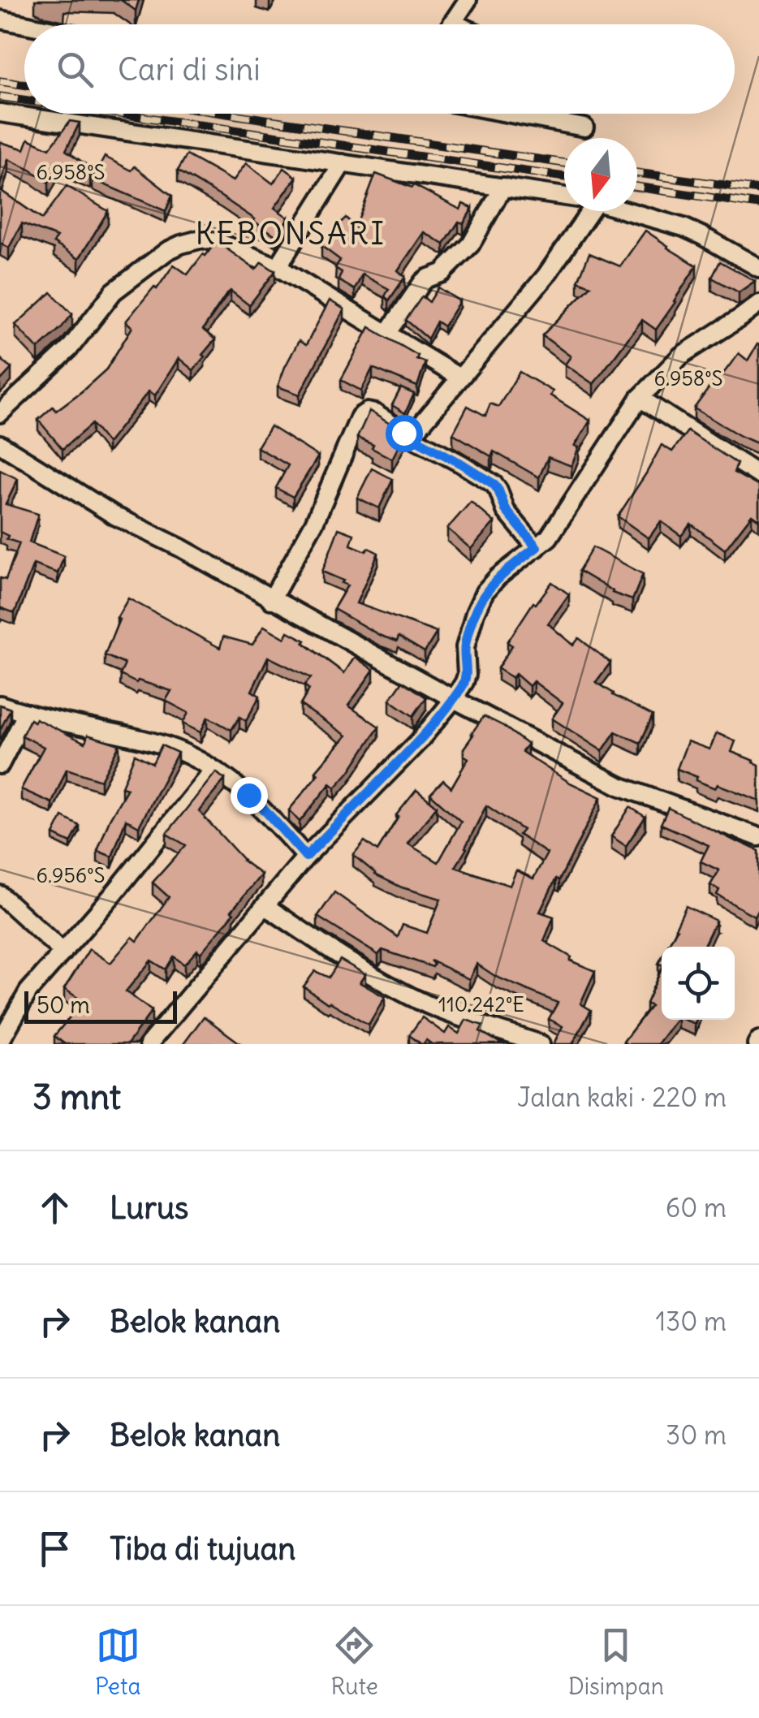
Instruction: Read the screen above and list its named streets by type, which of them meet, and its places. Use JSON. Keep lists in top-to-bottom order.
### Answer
{
  "districts": ["KEBONSARI"],
  "scale_bar": "50 m",
  "north": "bottom",
  "page": {
    "search": "Cari di sini",
    "scale": "50 m",
    "heading": ["3 mnt", "Jalan kaki · 220 m"],
    "list": [
      ["Lurus", "60 m"],
      ["Belok kanan", "130 m"],
      ["Belok kanan", "30 m"],
      "Tiba di tujuan"
    ],
    "nav": ["Peta", "Rute", "Disimpan"]
  },
  "coordinates": ["6.958°S", "6.956°S", "110.242°E"]
}
